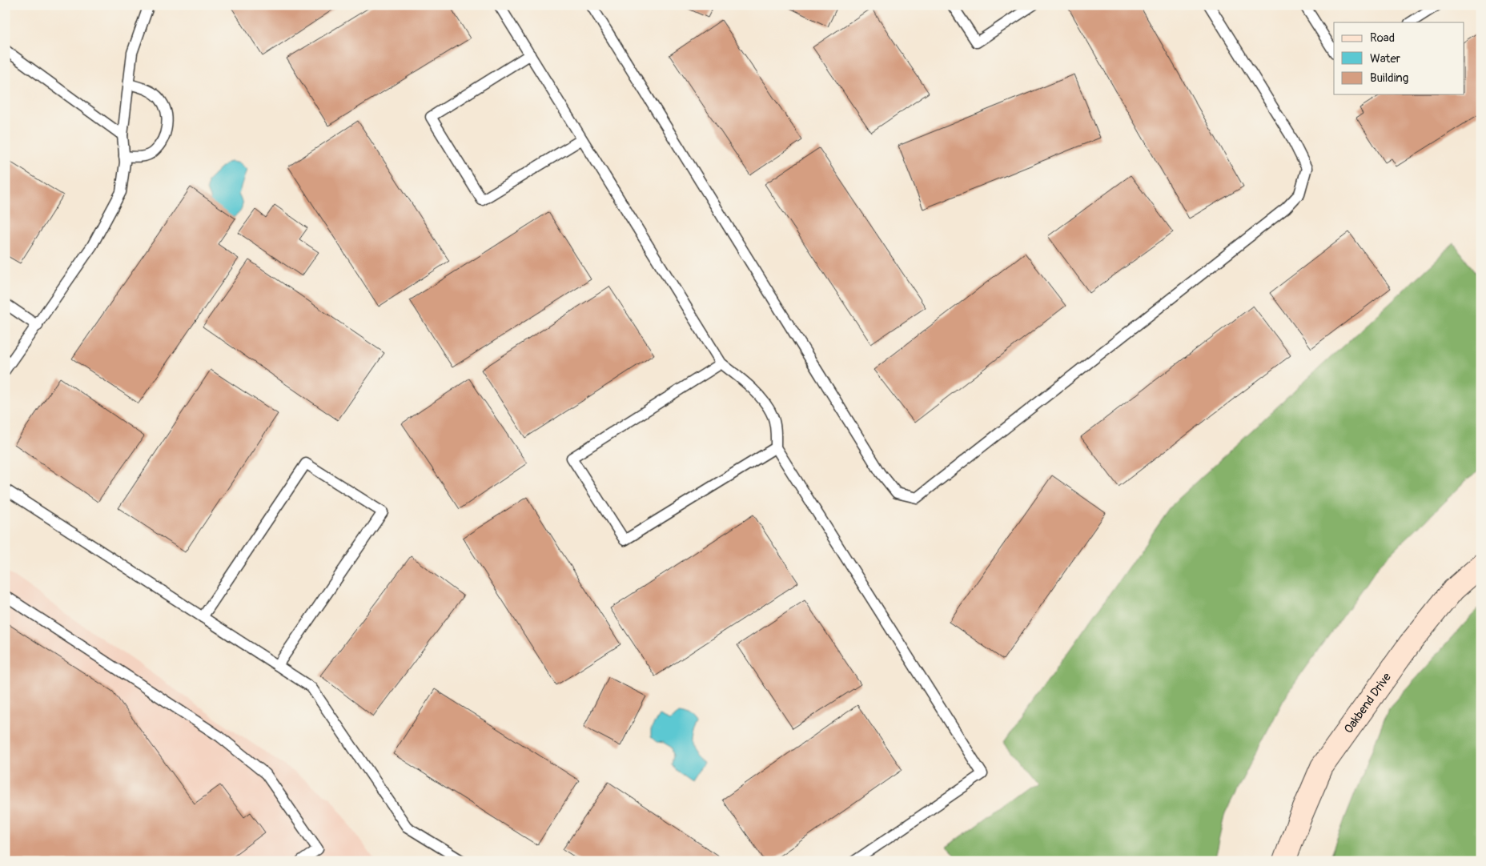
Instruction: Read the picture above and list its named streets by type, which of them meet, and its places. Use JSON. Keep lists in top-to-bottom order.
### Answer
{
  "streets": {
    "street": ["Oakbend Drive"]
  },
  "legend": ["Road", "Water", "Building"]
}
